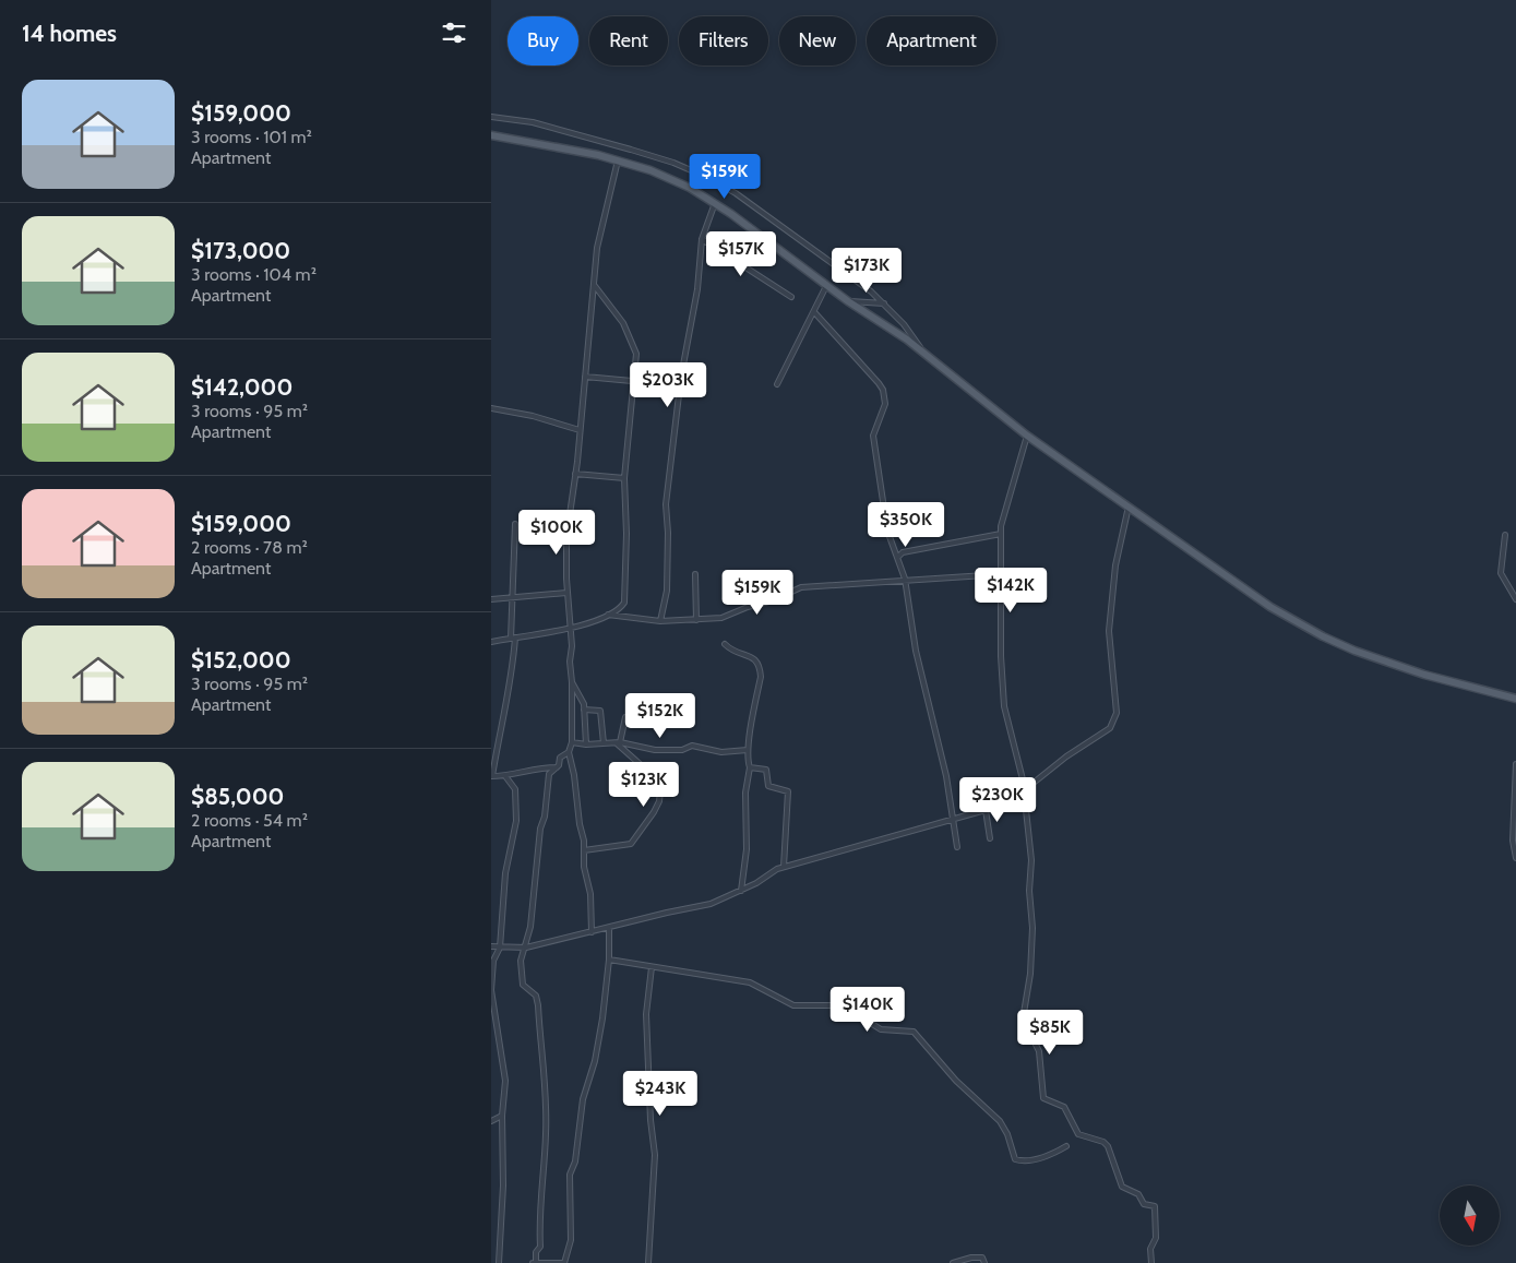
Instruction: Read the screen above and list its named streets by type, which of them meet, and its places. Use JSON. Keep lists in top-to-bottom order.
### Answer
{
  "north": "bottom",
  "page": {
    "heading": "14 homes",
    "chip": [
      "Buy",
      "Rent",
      "Filters",
      "New",
      "Apartment"
    ],
    "list": [
      {
        "name": "$159,000",
        "note": "3 rooms · 101 m² · Apartment"
      },
      {
        "name": "$173,000",
        "note": "3 rooms · 104 m² · Apartment"
      },
      {
        "name": "$142,000",
        "note": "3 rooms · 95 m² · Apartment"
      },
      {
        "name": "$159,000",
        "note": "2 rooms · 78 m² · Apartment"
      },
      {
        "name": "$152,000",
        "note": "3 rooms · 95 m² · Apartment"
      },
      {
        "name": "$85,000",
        "note": "2 rooms · 54 m² · Apartment"
      }
    ],
    "price": [
      "$159K",
      "$157K",
      "$173K",
      "$203K",
      "$350K",
      "$100K",
      "$142K",
      "$159K",
      "$152K",
      "$123K",
      "$230K",
      "$140K",
      "$85K",
      "$243K"
    ]
  }
}
